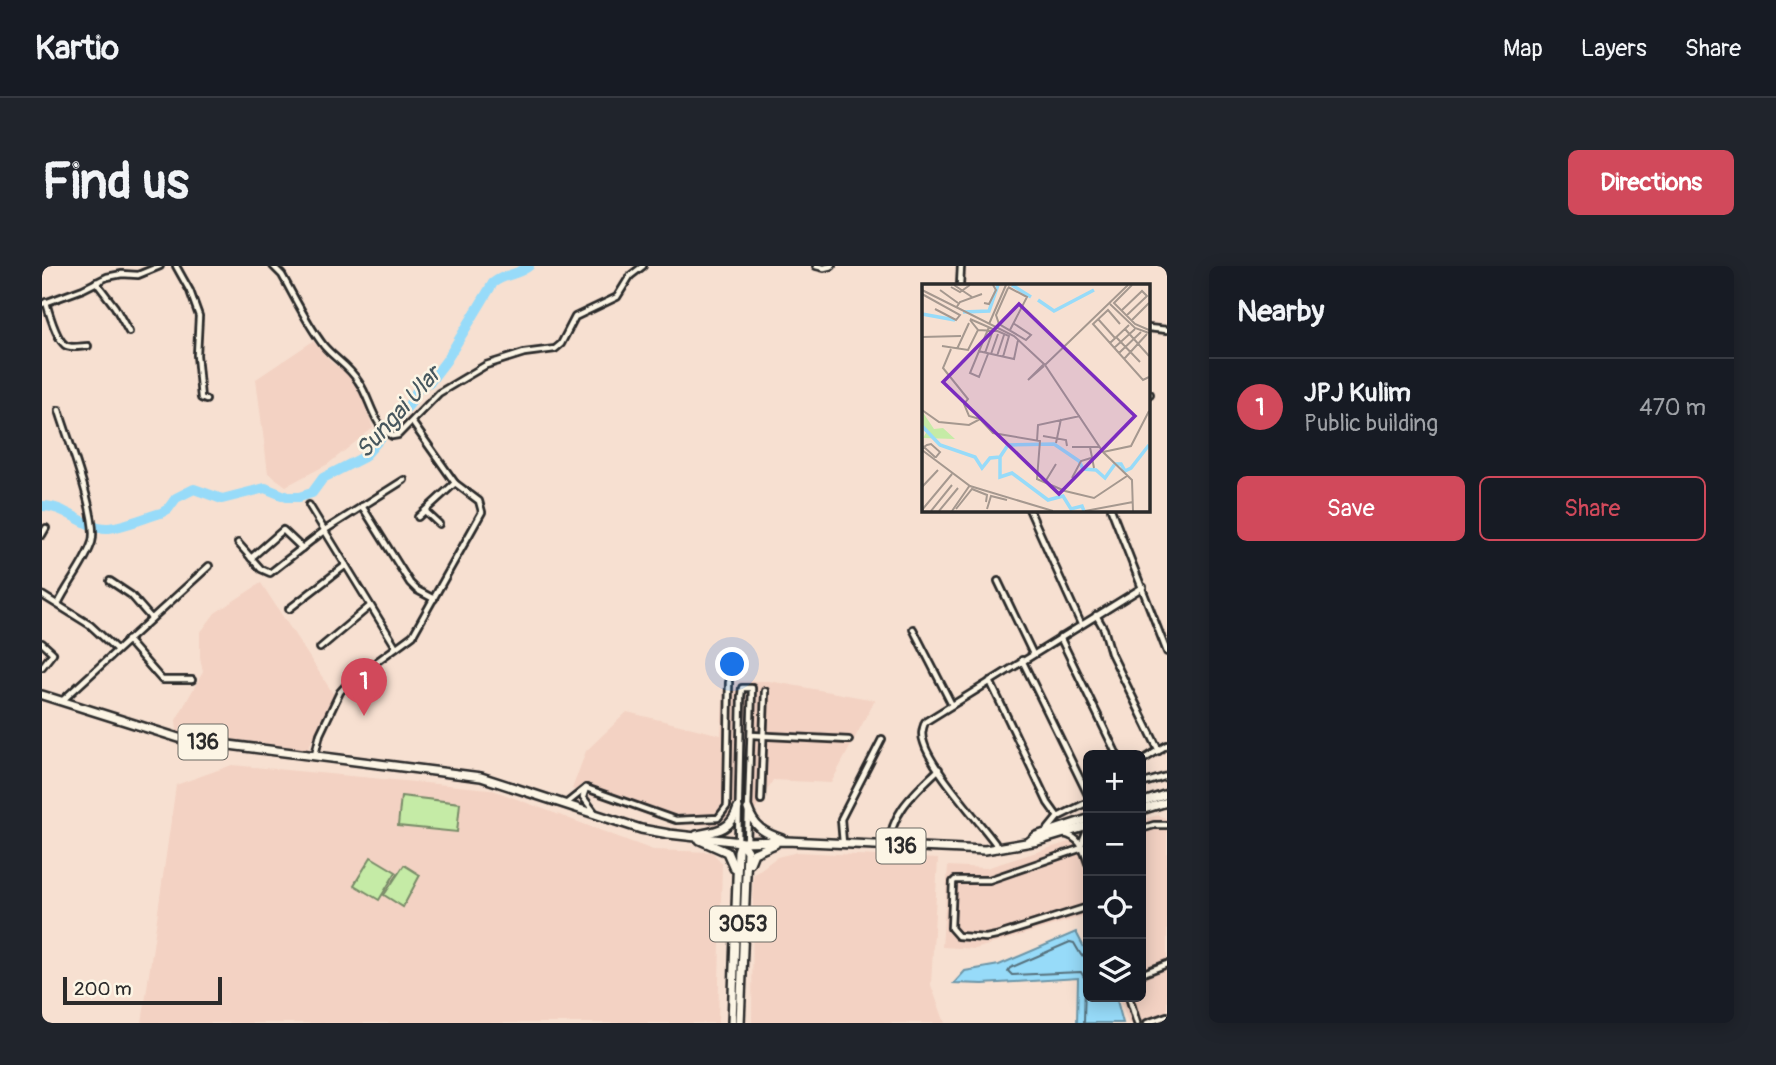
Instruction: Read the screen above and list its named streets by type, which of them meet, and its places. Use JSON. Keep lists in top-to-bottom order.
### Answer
{
  "streets": {
    "main road": ["136", "3053"]
  },
  "crossings": [
    ["136", "3053"]
  ],
  "water": ["Sungai Ular"],
  "scale_bar": "200 m",
  "page": {
    "header": "Kartio",
    "nav": ["Map", "Layers", "Share"],
    "buttons": [
      "Directions",
      ["Save", "Share"]
    ],
    "title": "Find us",
    "heading": "Nearby",
    "list": [
      {
        "mark": "1",
        "name": "JPJ Kulim",
        "note": "Public building",
        "value": "470 m"
      }
    ],
    "pins": "1",
    "map_buttons": ["+", "−"],
    "scale": "200 m"
  }
}
